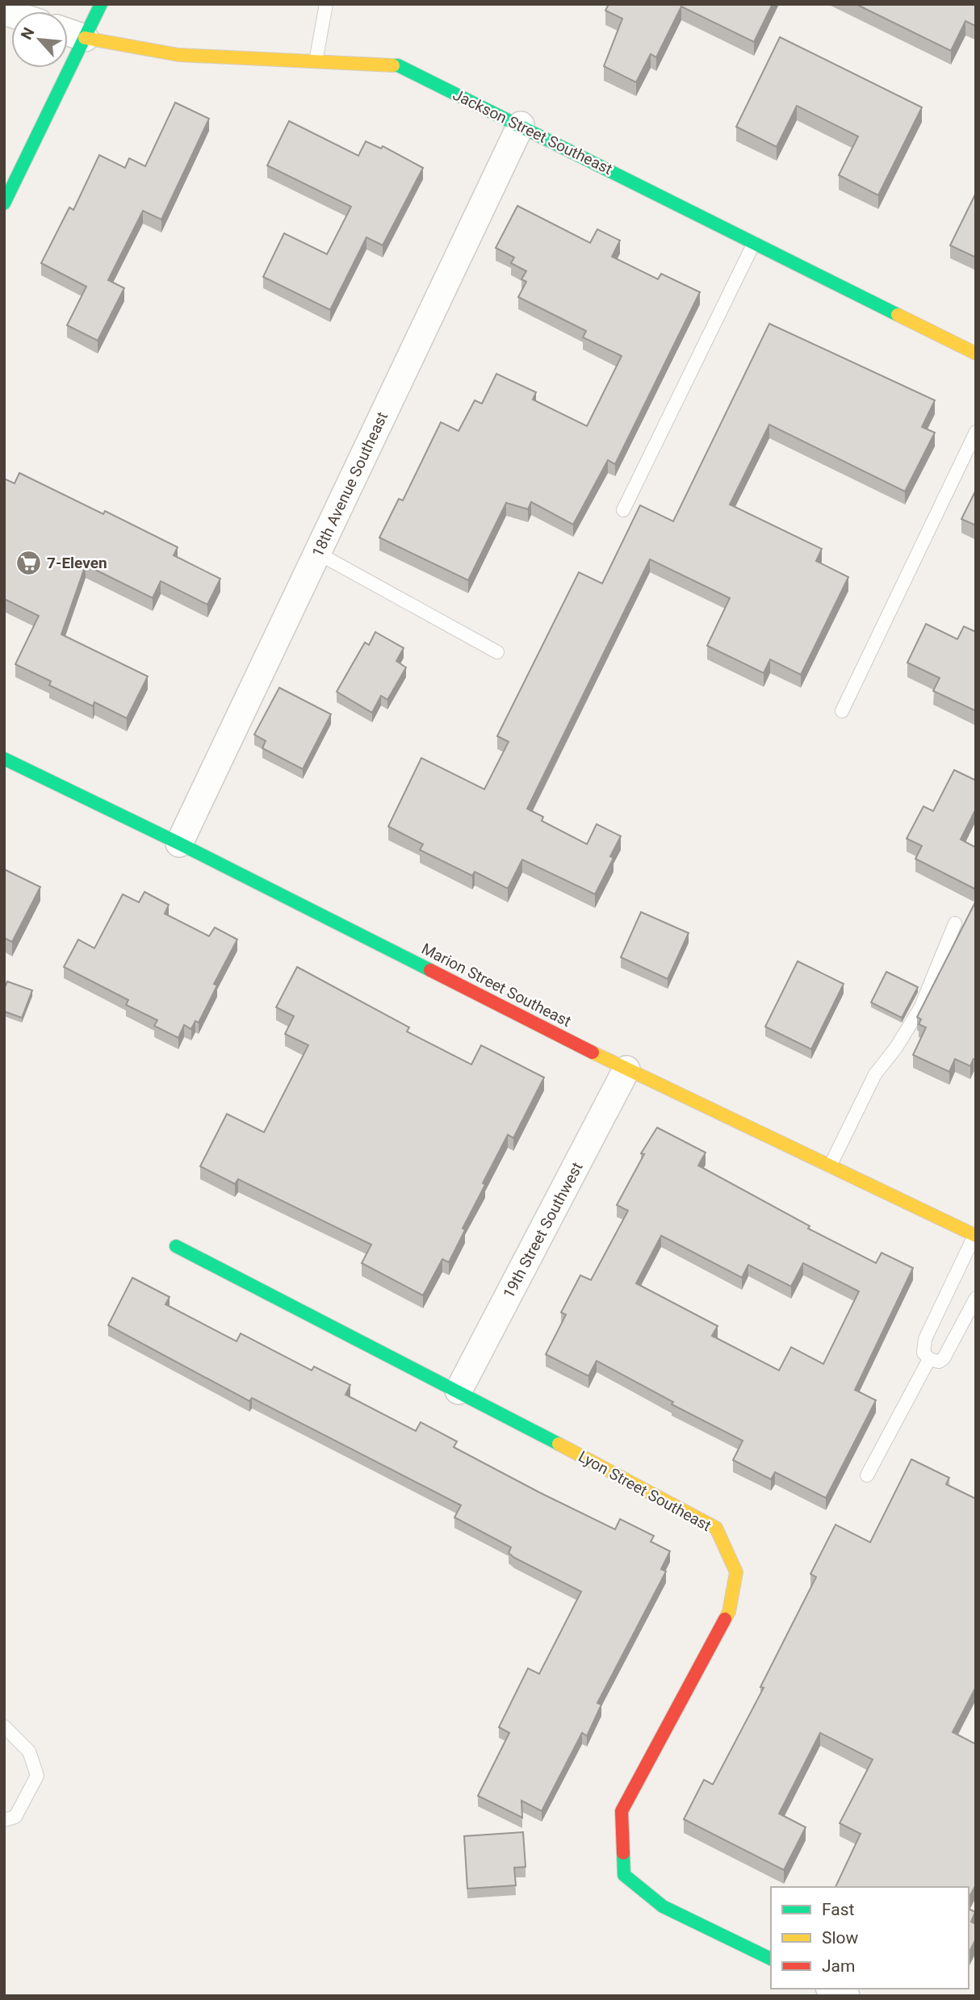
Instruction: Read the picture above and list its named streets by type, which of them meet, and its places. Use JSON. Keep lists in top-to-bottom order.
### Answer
{
  "streets": {
    "street": [
      "Jackson Street Southeast",
      "18th Avenue Southeast",
      "Marion Street Southeast",
      "19th Street Southwest",
      "Lyon Street Southeast"
    ]
  },
  "crossings": [
    ["Jackson Street Southeast", "18th Avenue Southeast"],
    ["18th Avenue Southeast", "Marion Street Southeast"],
    ["Marion Street Southeast", "19th Street Southwest"],
    ["19th Street Southwest", "Lyon Street Southeast"]
  ],
  "places": {
    "supermarket": ["7-Eleven"]
  },
  "legend": ["Fast", "Slow", "Jam"],
  "north": "top left"
}
